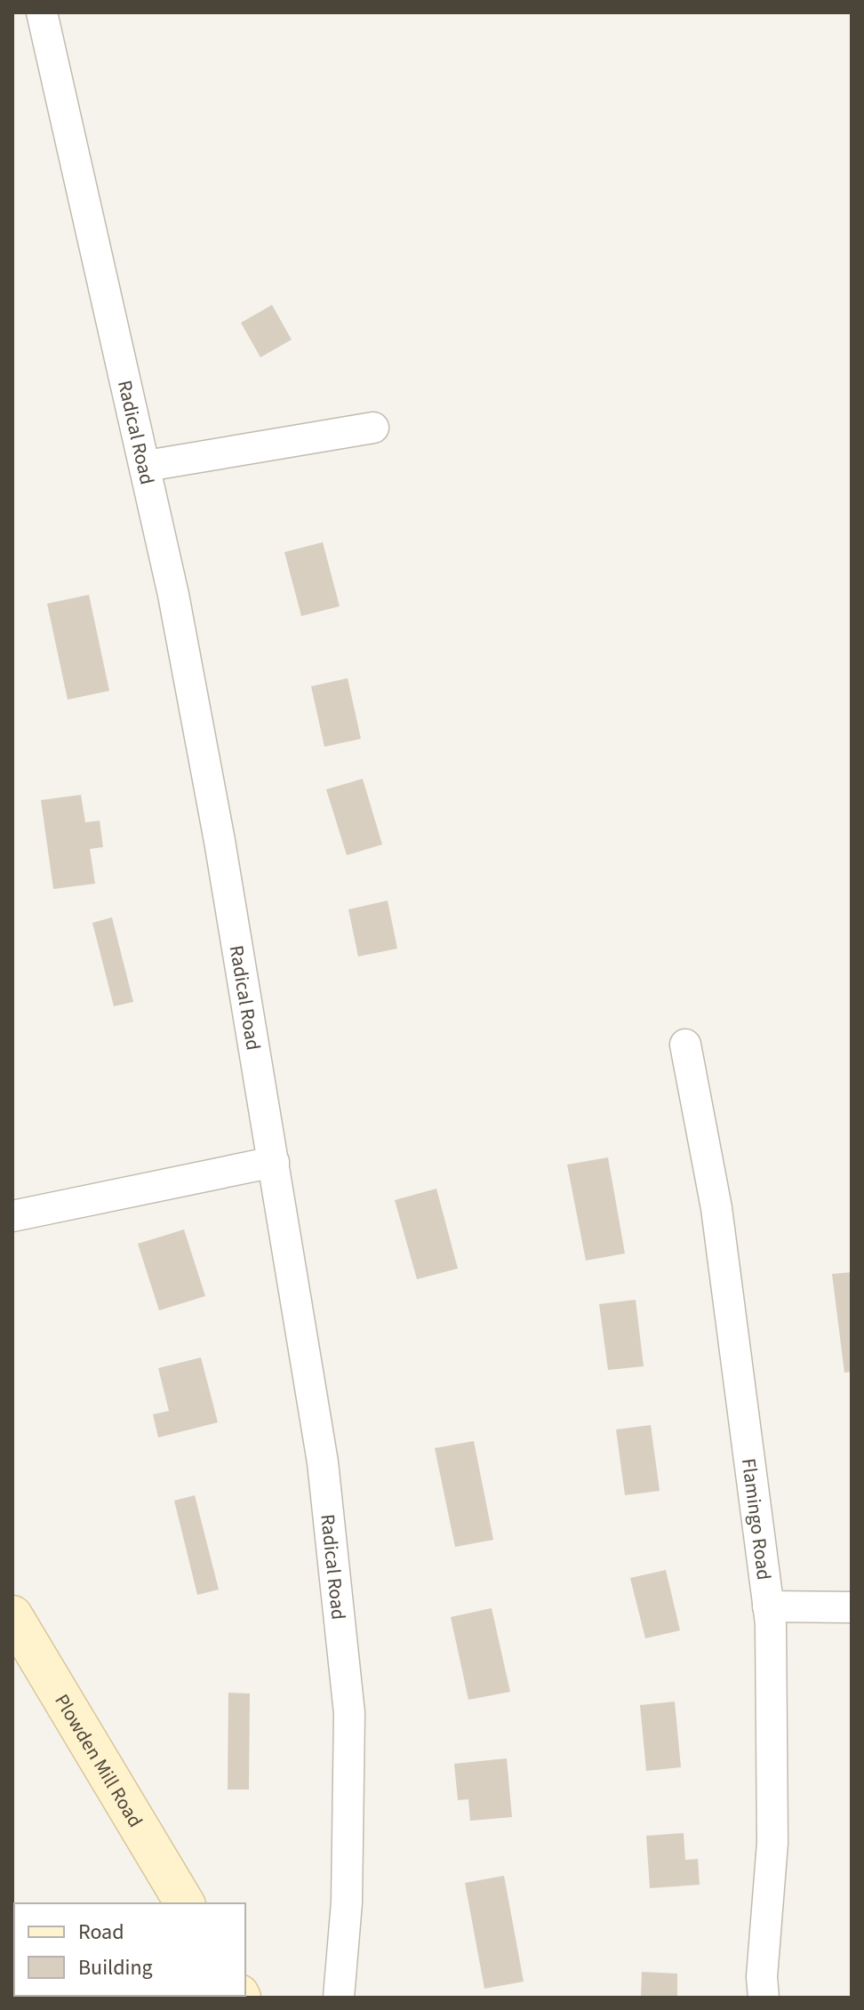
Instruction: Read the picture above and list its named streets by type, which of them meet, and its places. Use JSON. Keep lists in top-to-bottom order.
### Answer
{
  "streets": {
    "street": ["Radical Road", "Flamingo Road", "Plowden Mill Road"]
  },
  "legend": ["Road", "Building"]
}
